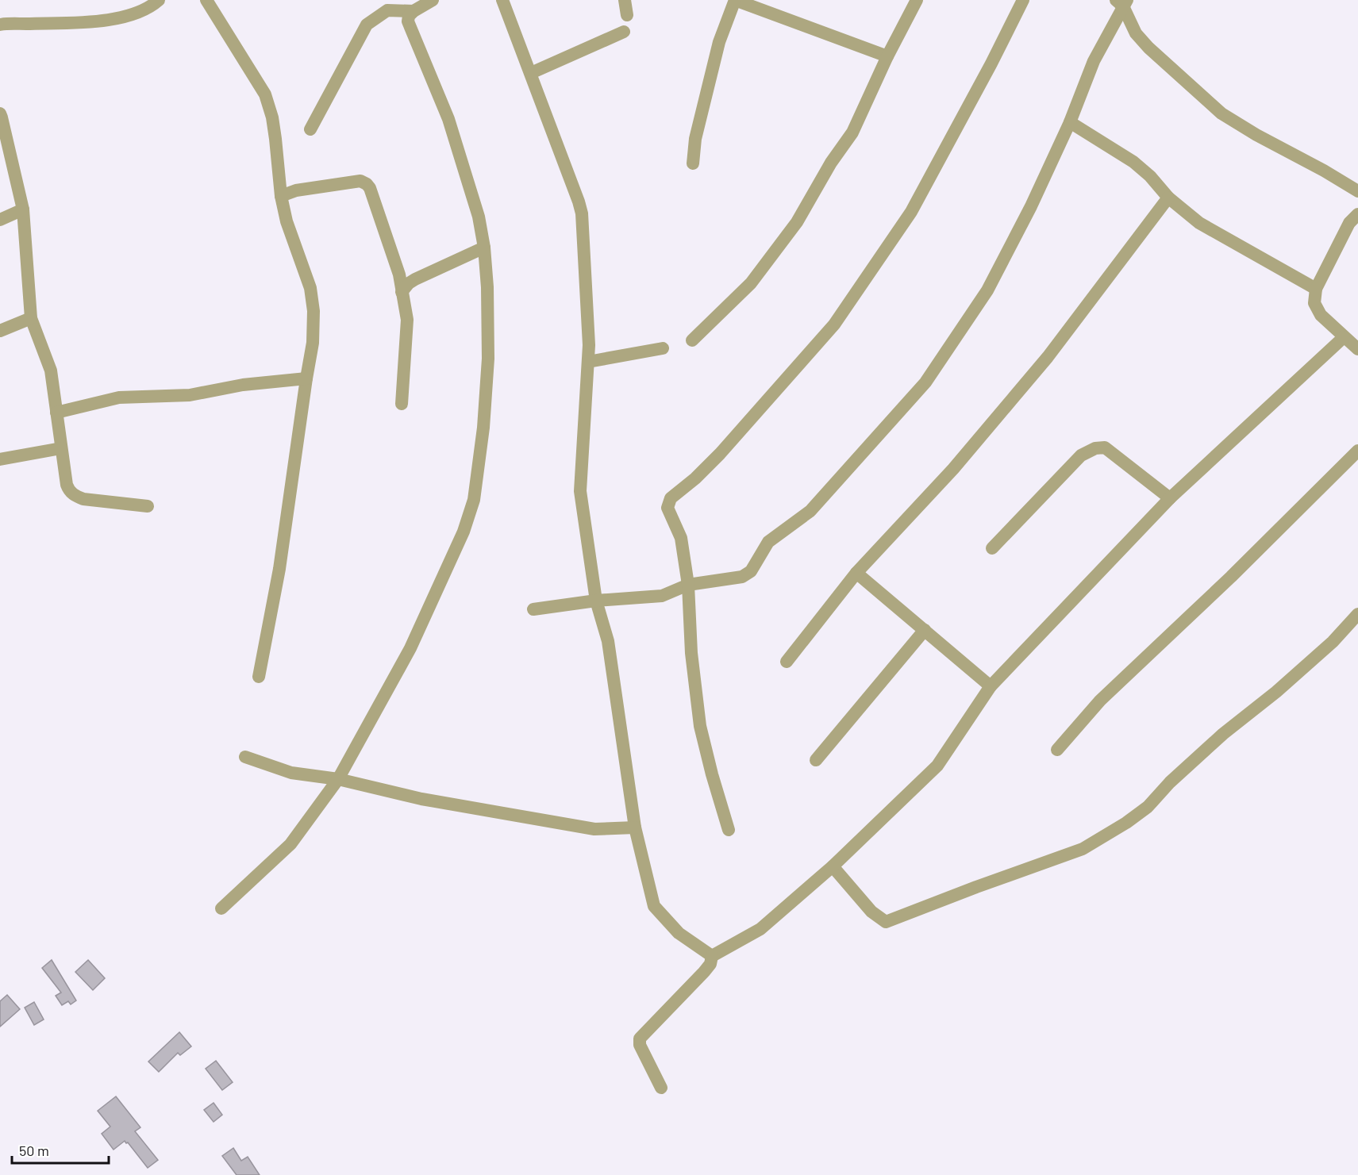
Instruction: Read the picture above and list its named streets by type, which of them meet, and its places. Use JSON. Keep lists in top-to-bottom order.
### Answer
{
  "scale_bar": "50 m"
}
